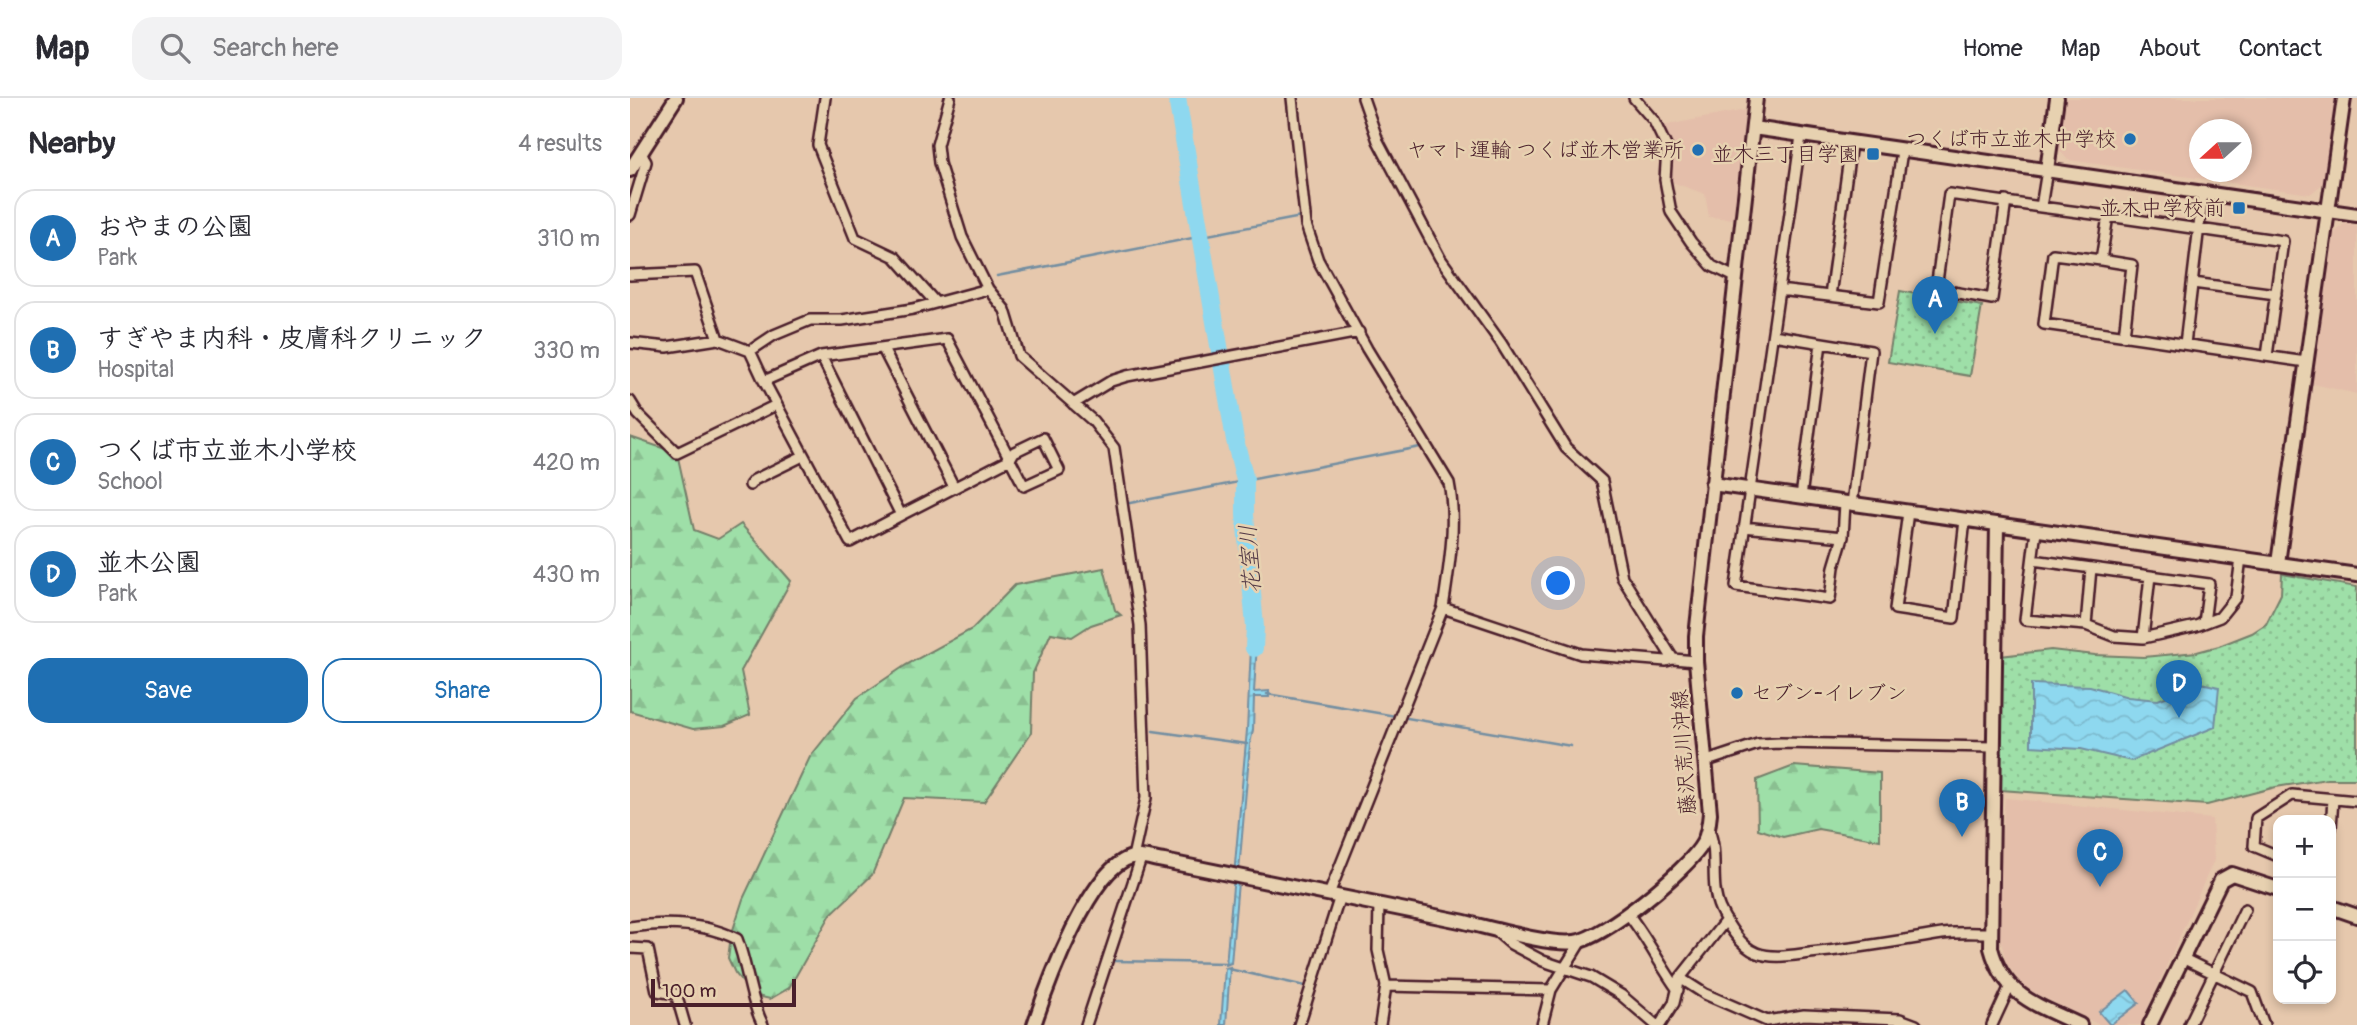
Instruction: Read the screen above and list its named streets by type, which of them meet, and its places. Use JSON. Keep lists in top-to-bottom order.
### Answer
{
  "streets": {
    "street": ["藤沢荒川沖線"]
  },
  "water": ["花室川"],
  "places": {
    "other": ["つくば市立並木中学校", "ヤマト運輸 つくば並木営業所", "セブン-イレブン"],
    "transit": ["並木三丁目学園", "並木中学校前"]
  },
  "scale_bar": "100 m",
  "north": "left",
  "page": {
    "header": "Map",
    "search": "Search here",
    "nav": [
      "Home",
      "Map",
      "About",
      "Contact"
    ],
    "heading": ["Nearby", "4 results"],
    "list": [
      {
        "mark": "A",
        "name": "おやまの公園",
        "note": "Park",
        "value": "310 m"
      },
      {
        "mark": "B",
        "name": "すぎやま内科・皮膚科クリニック",
        "note": "Hospital",
        "value": "330 m"
      },
      {
        "mark": "C",
        "name": "つくば市立並木小学校",
        "note": "School",
        "value": "420 m"
      },
      {
        "mark": "D",
        "name": "並木公園",
        "note": "Park",
        "value": "430 m"
      }
    ],
    "pins": [
      "A",
      "D",
      "B",
      "C"
    ],
    "buttons": ["Save", "Share"],
    "map_buttons": ["+", "−"],
    "scale": "100 m"
  }
}
